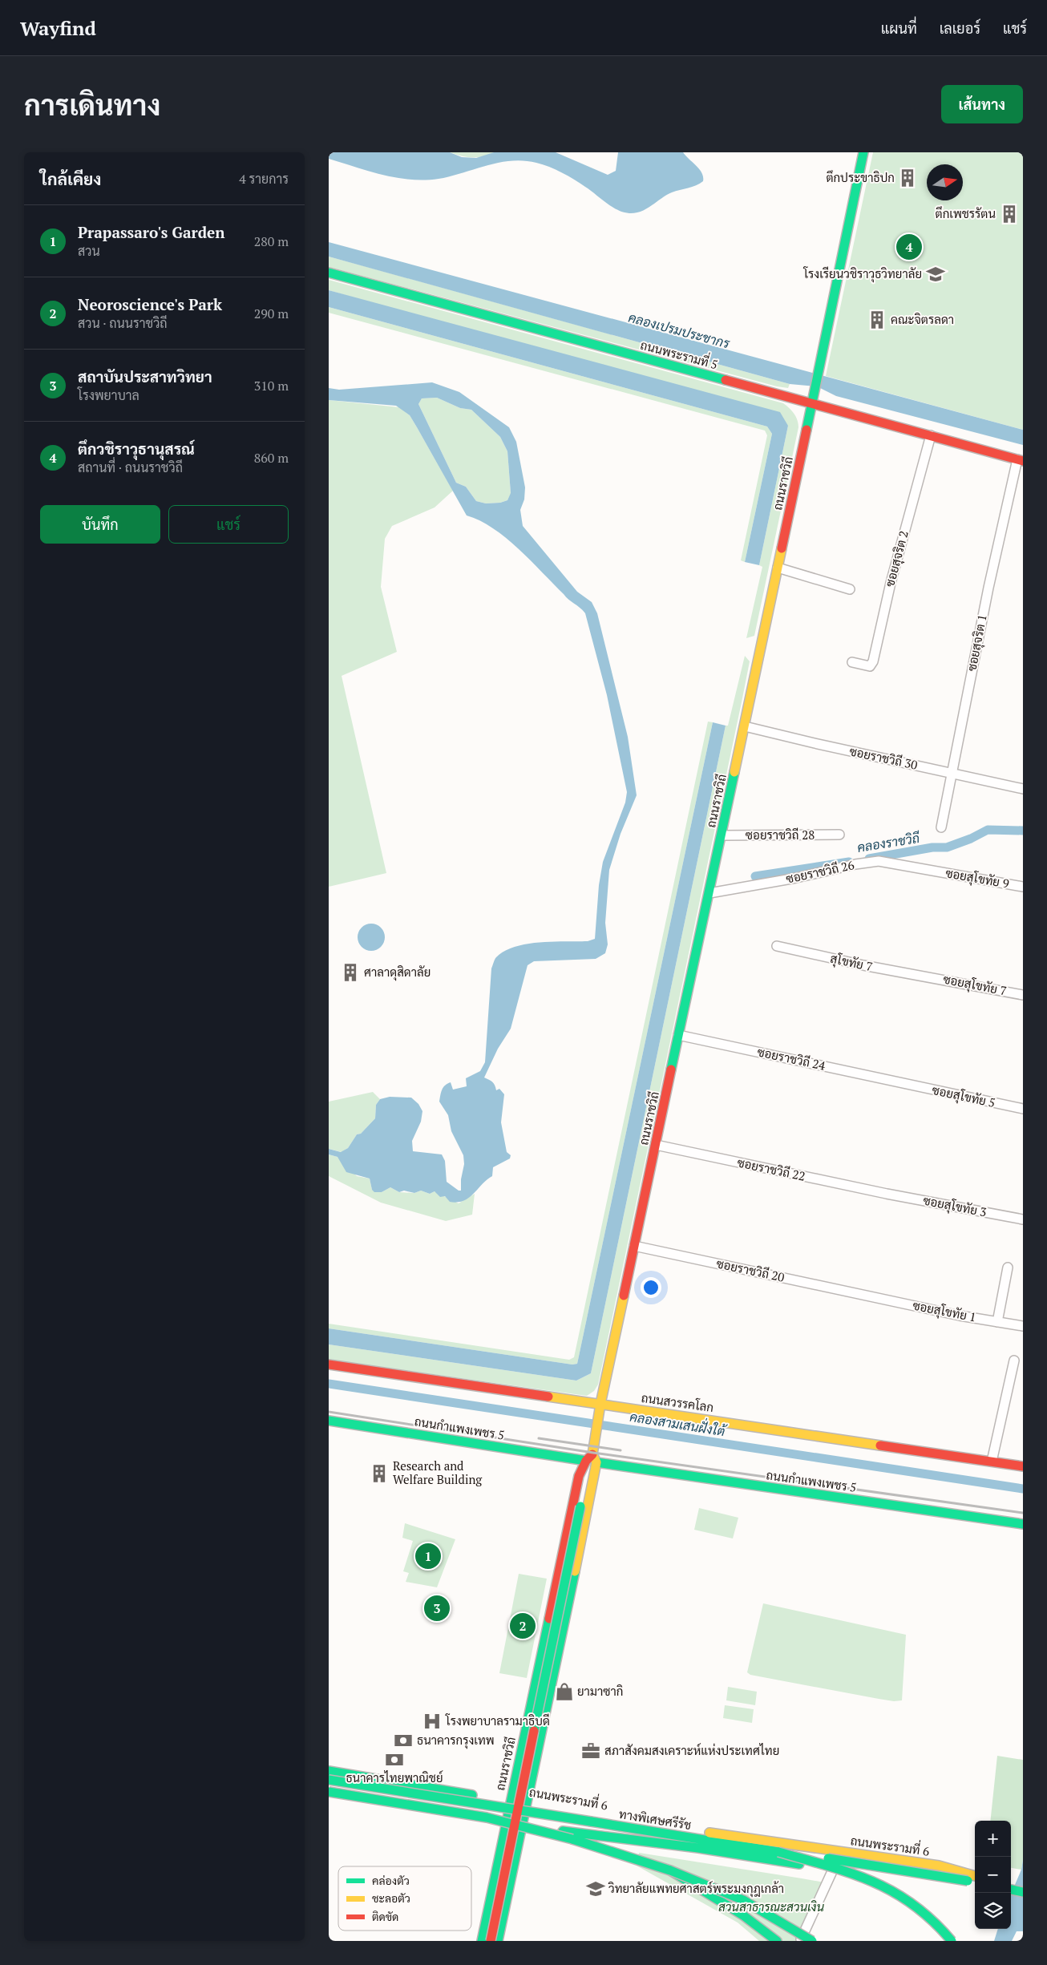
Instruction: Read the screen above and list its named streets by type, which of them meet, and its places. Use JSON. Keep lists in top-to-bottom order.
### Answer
{
  "streets": {
    "main road": [
      "ถนนพระรามที่ 5",
      "ถนนราชวิถี",
      "ถนนสวรรคโลก",
      "ถนนกำแพงเพชร 5",
      "ถนนพระรามที่ 6",
      "ทางพิเศษศรีรัช"
    ],
    "street": [
      "ซอยสุจริต 2",
      "ซอยสุจริต 1",
      "ซอยราชวิถี 30",
      "ซอยราชวิถี 28",
      "ซอยราชวิถี 26",
      "ซอยสุโขทัย 9",
      "สุโขทัย 7",
      "ซอยสุโขทัย 7",
      "ซอยราชวิถี 24",
      "ซอยสุโขทัย 5",
      "ซอยราชวิถี 22",
      "ซอยสุโขทัย 3",
      "ซอยราชวิถี 20",
      "ซอยสุโขทัย 1"
    ]
  },
  "crossings": [
    ["ถนนพระรามที่ 5", "ถนนราชวิถี"],
    ["ถนนพระรามที่ 5", "ซอยสุจริต 2"],
    ["ถนนพระรามที่ 5", "ซอยสุจริต 1"],
    ["ถนนราชวิถี", "ซอยราชวิถี 30"],
    ["ถนนราชวิถี", "ซอยราชวิถี 28"],
    ["ถนนราชวิถี", "ซอยราชวิถี 26"],
    ["ถนนราชวิถี", "ซอยราชวิถี 24"],
    ["ถนนราชวิถี", "ซอยราชวิถี 22"],
    ["ถนนราชวิถี", "ซอยราชวิถี 20"],
    ["ถนนราชวิถี", "ถนนสวรรคโลก"],
    ["ถนนราชวิถี", "ถนนกำแพงเพชร 5"],
    ["ถนนราชวิถี", "ถนนพระรามที่ 6"],
    ["ซอยสุจริต 1", "ซอยราชวิถี 30"],
    ["ซอยราชวิถี 26", "ซอยสุโขทัย 9"],
    ["สุโขทัย 7", "ซอยสุโขทัย 7"],
    ["ซอยราชวิถี 24", "ซอยสุโขทัย 5"],
    ["ซอยราชวิถี 22", "ซอยสุโขทัย 3"],
    ["ซอยราชวิถี 20", "ซอยสุโขทัย 1"]
  ],
  "water": ["คลองเปรมประชากร", "คลองราชวิถี", "คลองสามเสนฝั่งใต้"],
  "parks": ["สวนสาธารณะสวนเงิน"],
  "places": {
    "building": [
      "ตึกประขาธิปก",
      "ตึกเพชรรัตน",
      "คณะจิตรลดา",
      "ศาลาดุสิดาลัย",
      "Research and Welfare Building"
    ],
    "school or university": ["โรงเรียนวชิราวุธวิทยาลัย", "วิทยาลัยแพทยศาสตร์พระมงกุฎเกล้า"],
    "shop": ["ยามาซากิ"],
    "hospital": ["โรงพยาบาลรามาธิบดี"],
    "bank": ["ธนาคารกรุงเทพ", "ธนาคารไทยพาณิชย์"],
    "office": ["สภาสังคมสงเคราะห์แห่งประเทศไทย"]
  },
  "legend": ["คล่องตัว", "ชะลอตัว", "ติดขัด"],
  "north": "right",
  "page": {
    "header": "Wayfind",
    "nav": ["แผนที่", "เลเยอร์", "แชร์"],
    "buttons": [
      "เส้นทาง",
      ["บันทึก", "แชร์"]
    ],
    "title": "การเดินทาง",
    "heading": ["ใกล้เคียง", "4 รายการ"],
    "list": [
      {
        "mark": "1",
        "name": "Prapassaro's Garden",
        "note": "สวน",
        "value": "280 m"
      },
      {
        "mark": "2",
        "name": "Neoroscience's Park",
        "note": "สวน · ถนนราชวิถี",
        "value": "290 m"
      },
      {
        "mark": "3",
        "name": "สถาบันประสาทวิทยา",
        "note": "โรงพยาบาล",
        "value": "310 m"
      },
      {
        "mark": "4",
        "name": "ตึกวชิราวุธานุสรณ์",
        "note": "สถานที่ · ถนนราชวิถี",
        "value": "860 m"
      }
    ],
    "pins": [
      "4",
      "1",
      "3",
      "2"
    ],
    "map_buttons": ["+", "−"]
  }
}
